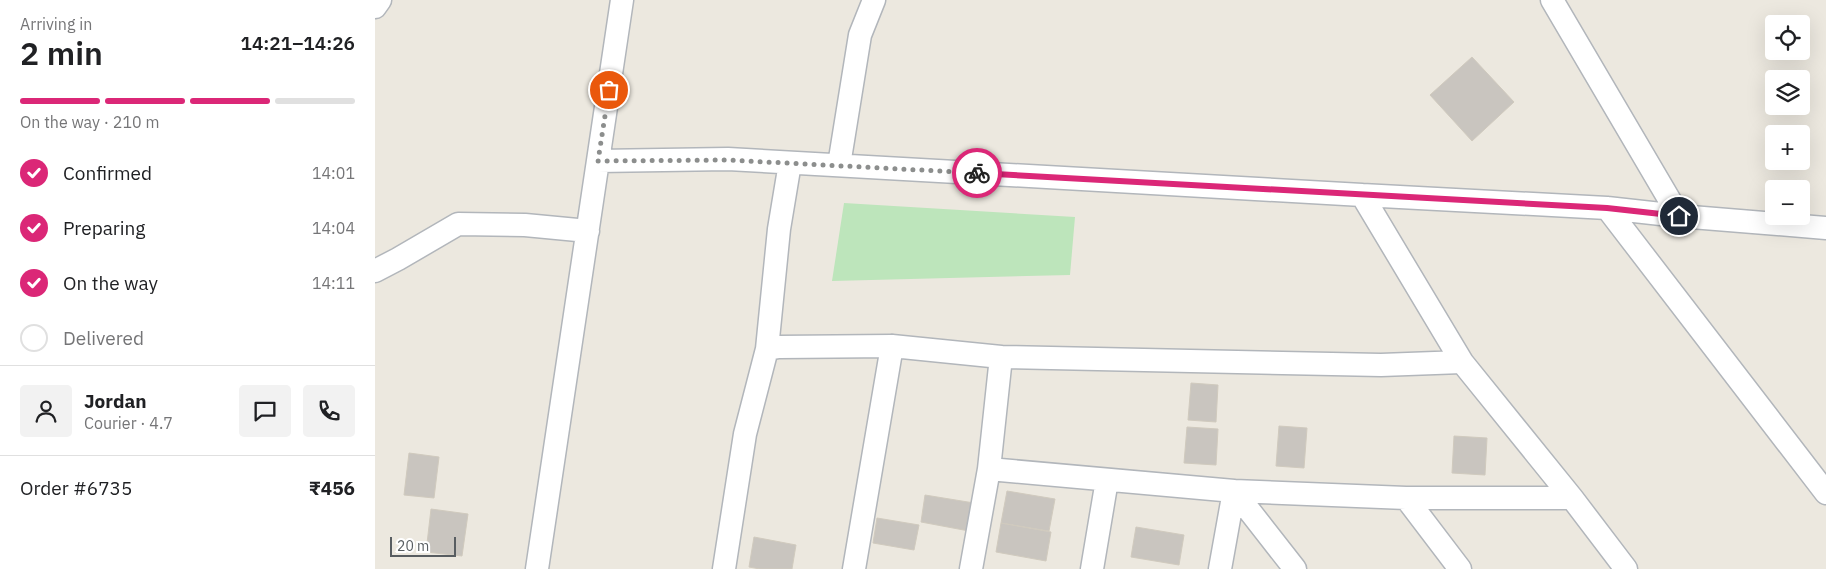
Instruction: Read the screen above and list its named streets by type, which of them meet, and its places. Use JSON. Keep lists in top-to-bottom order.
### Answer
{
  "scale_bar": "20 m",
  "page": {
    "heading": ["2 min", "Arriving in", "14:21–14:26"],
    "panel": [
      "Jordan",
      "Courier · 4.7",
      "Order #6735",
      "₹456"
    ],
    "map_buttons": ["+", "−"],
    "bar": "On the way · 210 m",
    "list": [
      ["Confirmed", "14:01"],
      ["Preparing", "14:04"],
      ["On the way", "14:11"],
      "Delivered"
    ],
    "scale": "20 m"
  }
}
